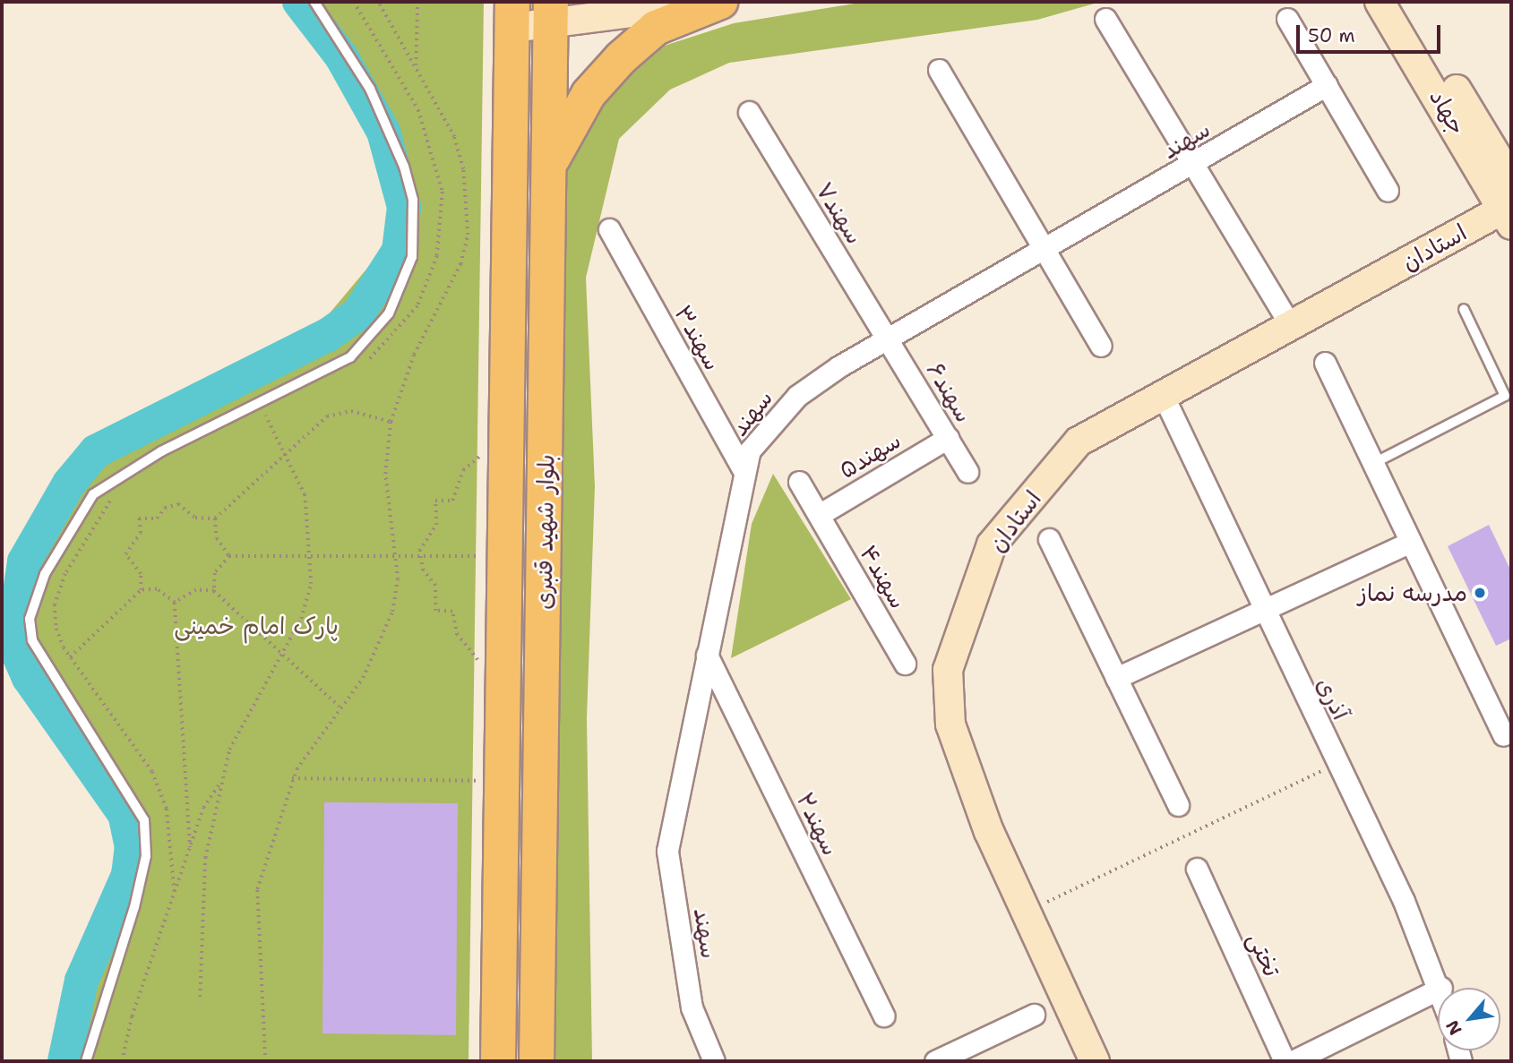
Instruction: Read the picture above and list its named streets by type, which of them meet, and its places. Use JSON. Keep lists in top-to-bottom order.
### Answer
{
  "streets": {
    "highway": ["بلوار شهید قنبری"],
    "street": [
      "جهاد",
      "سهند",
      "سهند۷",
      "استادان",
      "سهند۳",
      "سهند۶",
      "سهند۵",
      "سهند۴",
      "آذری",
      "سهند۲",
      "تختی"
    ]
  },
  "crossings": [
    ["جهاد", "استادان"],
    ["سهند", "سهند۷"],
    ["سهند", "سهند۳"],
    ["سهند", "سهند۶"],
    ["سهند", "سهند۲"],
    ["سهند۷", "سهند۶"],
    ["استادان", "آذری"],
    ["سهند۶", "سهند۵"],
    ["سهند۵", "سهند۴"]
  ],
  "parks": ["پارک امام خمینی"],
  "places": ["مدرسه نماز"],
  "scale_bar": "50 m",
  "north": "bottom left"
}
